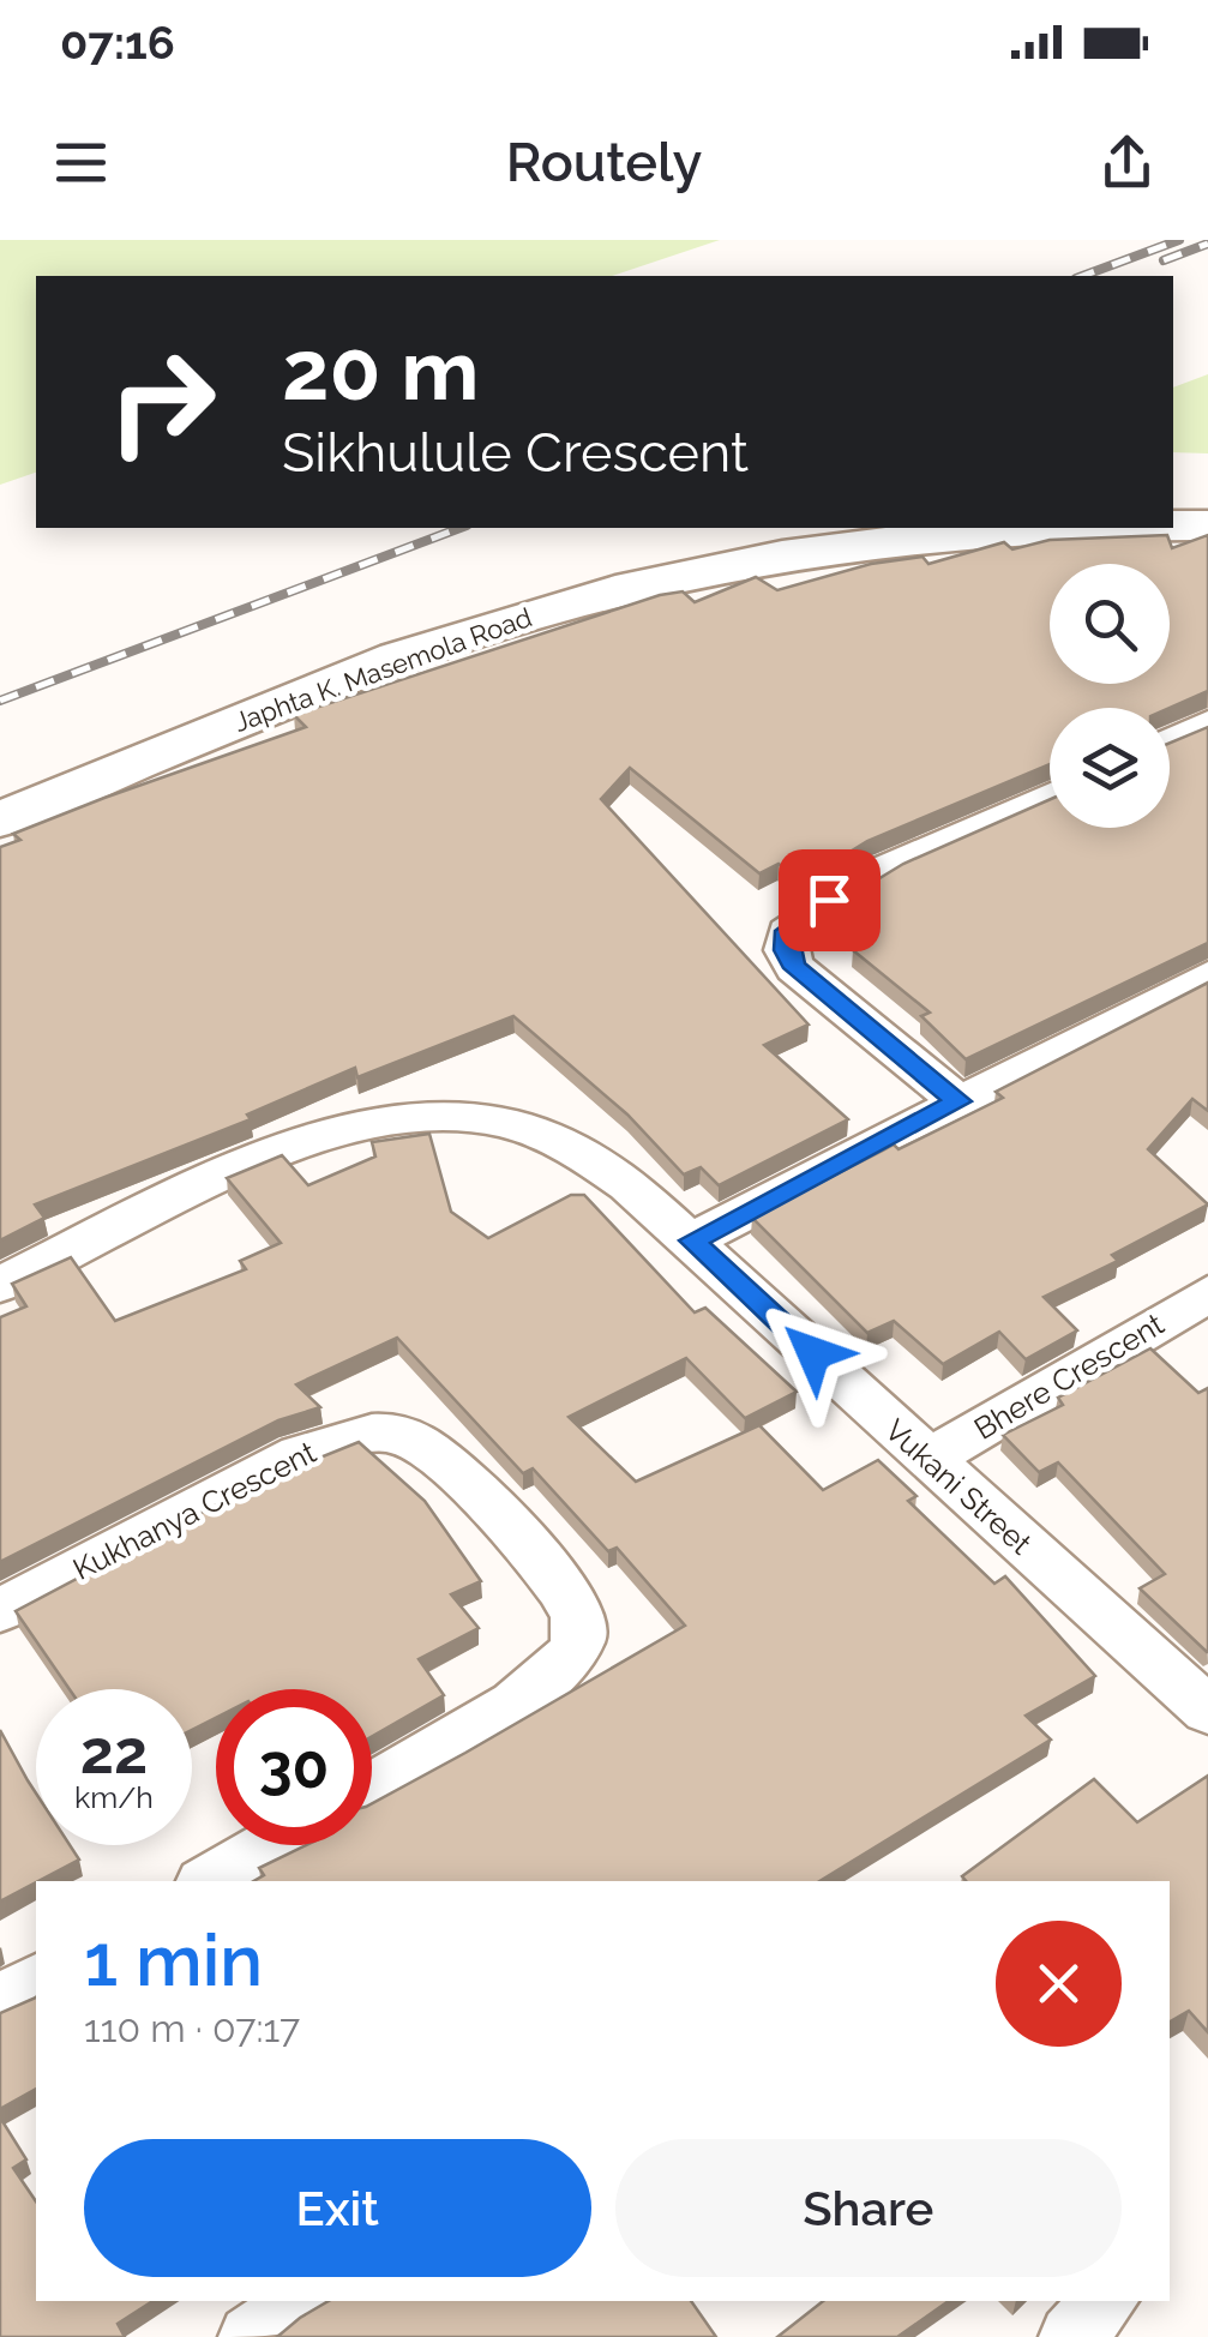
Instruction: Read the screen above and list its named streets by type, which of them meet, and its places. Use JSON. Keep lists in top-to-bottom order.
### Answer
{
  "streets": {
    "main road": ["Japhta K. Masemola Road"],
    "street": ["Bhere Crescent", "Vukani Street", "Kukhanya Crescent"]
  },
  "crossings": [
    ["Bhere Crescent", "Vukani Street"]
  ],
  "page": {
    "status": "07:16",
    "header": "Routely",
    "turn": ["20 m", "Sikhulule Crescent"],
    "speed": "22 km/h",
    "limit": "30",
    "heading": ["1 min", "110 m · 07:17"],
    "buttons": ["Exit", "Share"]
  }
}
